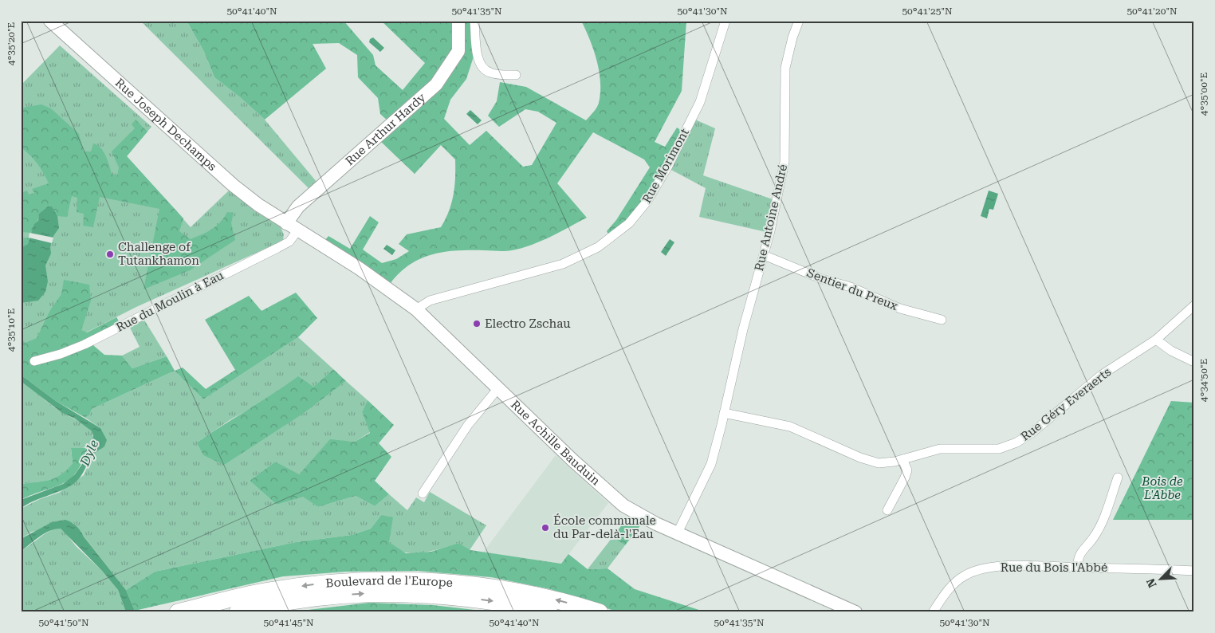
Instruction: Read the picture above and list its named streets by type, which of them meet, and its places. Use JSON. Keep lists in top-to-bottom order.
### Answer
{
  "streets": {
    "highway": ["Boulevard de l'Europe"],
    "street": [
      "Rue Joseph Dechamps",
      "Rue Arthur Hardy",
      "Rue Morimont",
      "Rue Antoine André",
      "Sentier du Preux",
      "Rue du Moulin à Eau",
      "Rue Géry Everaerts",
      "Rue Achille Bauduin",
      "Rue du Bois l'Abbé"
    ]
  },
  "crossings": [
    ["Rue Joseph Dechamps", "Rue Arthur Hardy"],
    ["Rue Joseph Dechamps", "Rue du Moulin à Eau"],
    ["Rue Joseph Dechamps", "Rue Achille Bauduin"],
    ["Rue Arthur Hardy", "Rue du Moulin à Eau"],
    ["Rue Arthur Hardy", "Rue Achille Bauduin"],
    ["Rue Morimont", "Rue Achille Bauduin"],
    ["Rue Antoine André", "Sentier du Preux"],
    ["Rue Antoine André", "Rue Géry Everaerts"],
    ["Rue du Moulin à Eau", "Rue Achille Bauduin"]
  ],
  "water": ["Dyle"],
  "parks": ["Bois de L'Abbe"],
  "places": ["Challenge of Tutankhamon", "Electro Zschau", "École communale du Par-delà-l'Eau"],
  "north": "bottom left",
  "coordinates": [
    "50°41'40\"N",
    "50°41'35\"N",
    "50°41'30\"N",
    "50°41'25\"N",
    "50°41'20\"N",
    "4°35'20\"E",
    "4°35'00\"E",
    "4°35'10\"E",
    "4°34'50\"E",
    "50°41'50\"N",
    "50°41'45\"N"
  ]
}
